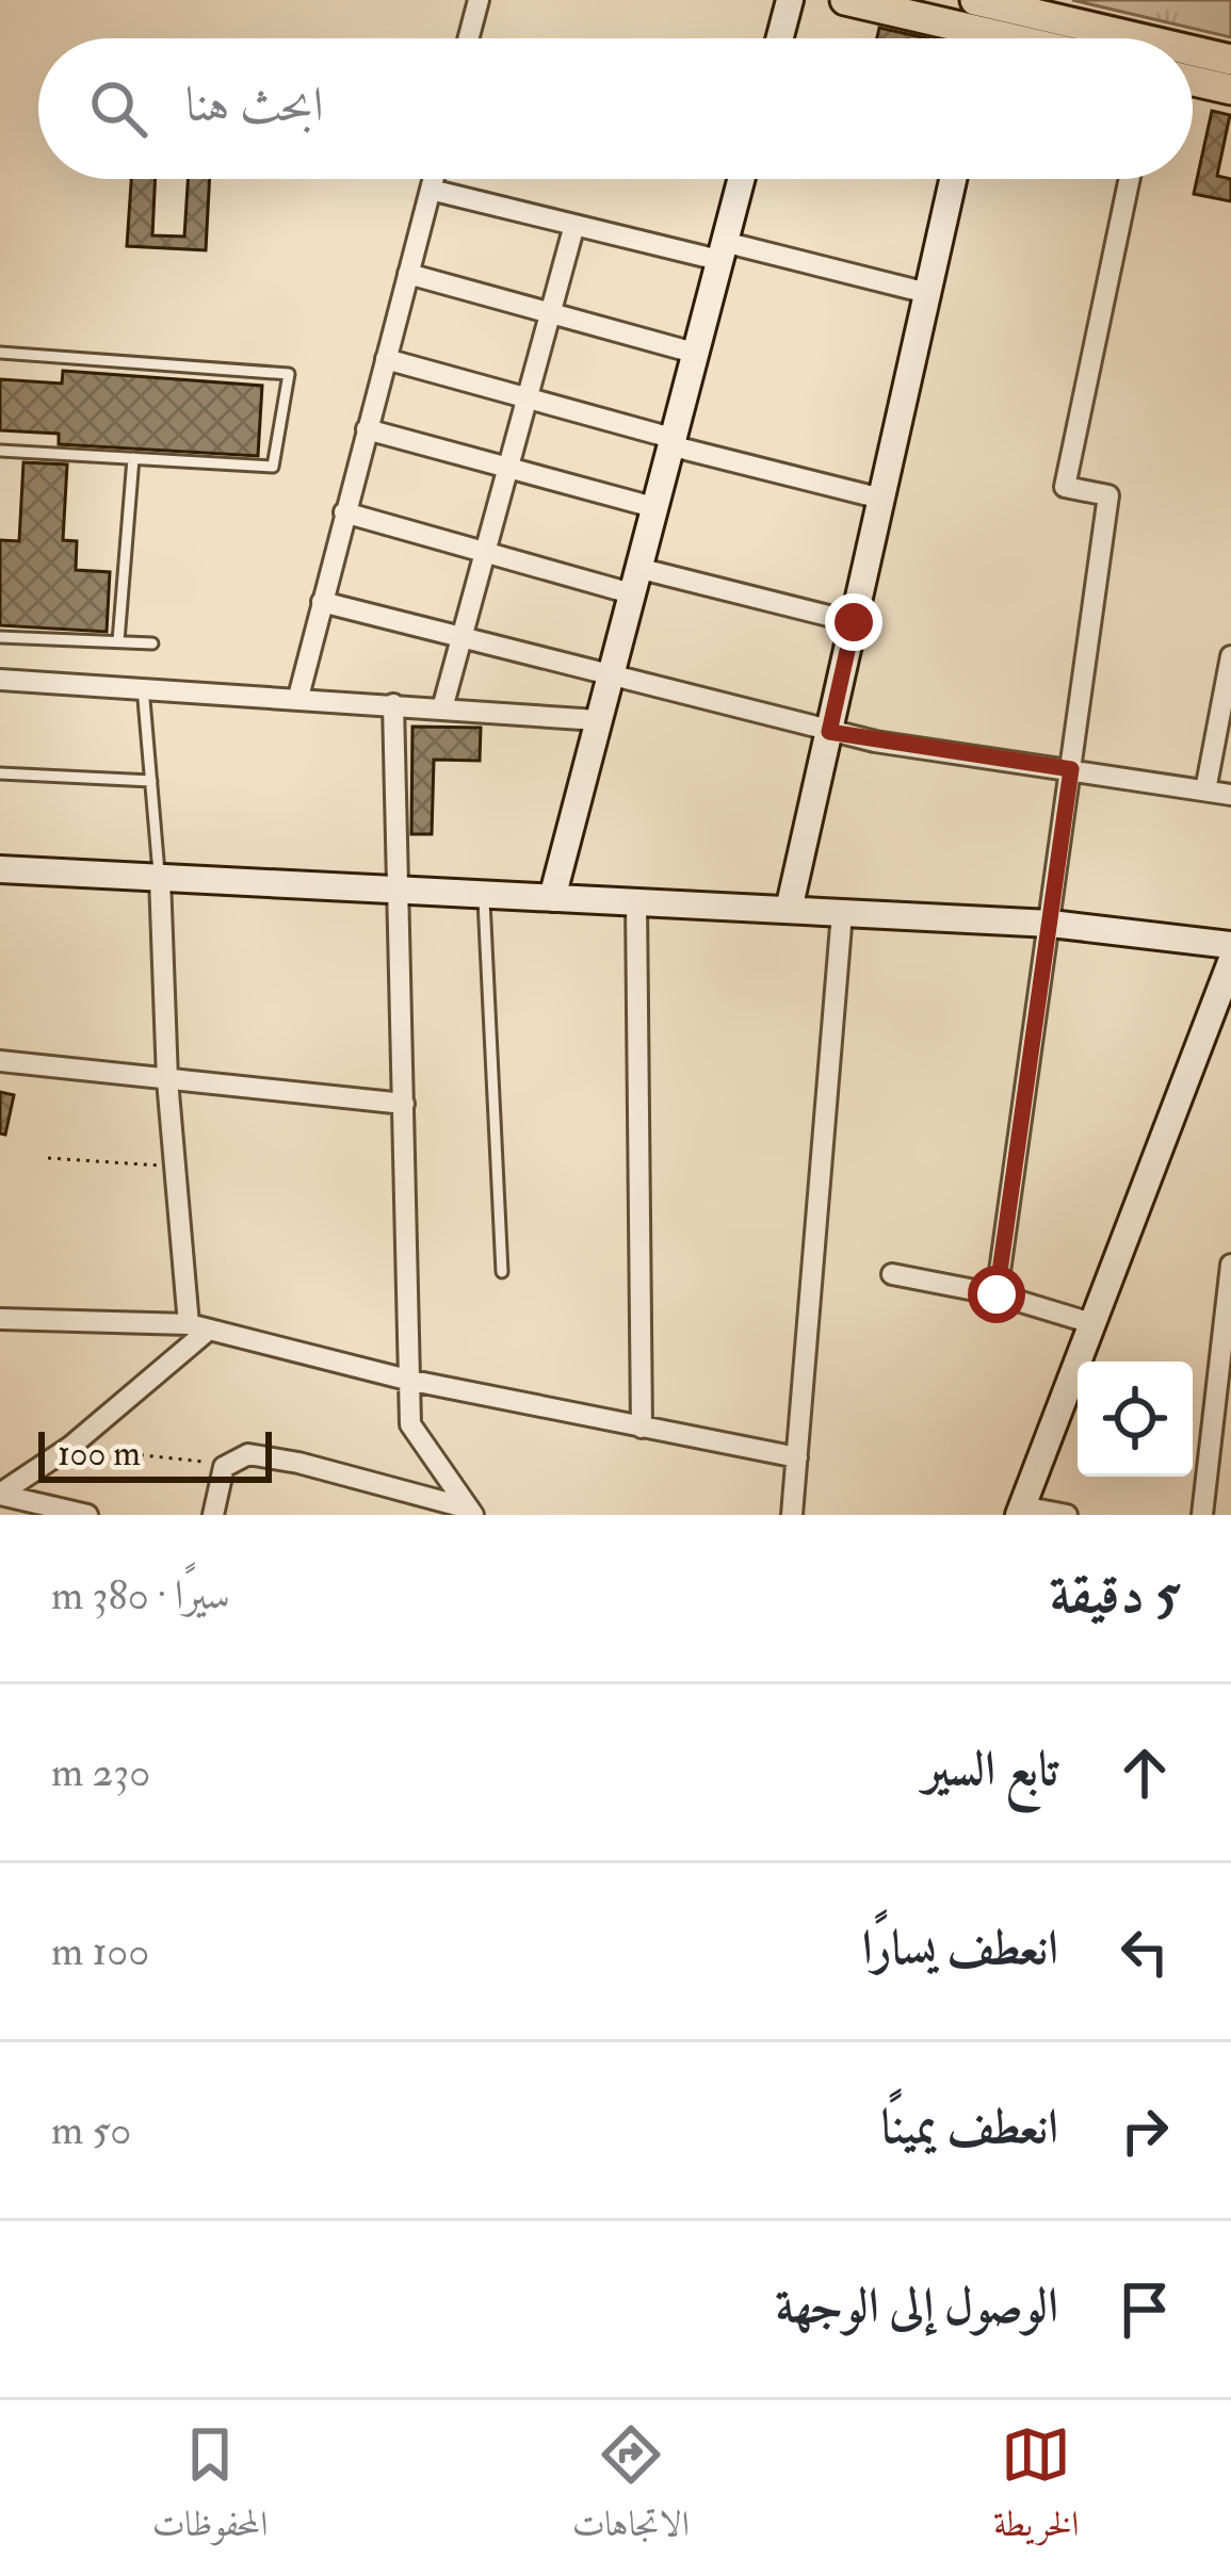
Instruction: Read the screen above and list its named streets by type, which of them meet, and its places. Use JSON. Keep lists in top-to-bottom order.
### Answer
{
  "scale_bar": "100 m",
  "page": {
    "search": "ابحث هنا",
    "scale": "100 m",
    "heading": ["5 دقيقة", "سيرًا · 380 m"],
    "list": [
      ["تابع السير", "230 m"],
      ["انعطف يسارًا", "100 m"],
      ["انعطف يمينًا", "50 m"],
      "الوصول إلى الوجهة"
    ],
    "nav": ["الخريطة", "الاتجاهات", "المحفوظات"]
  }
}
